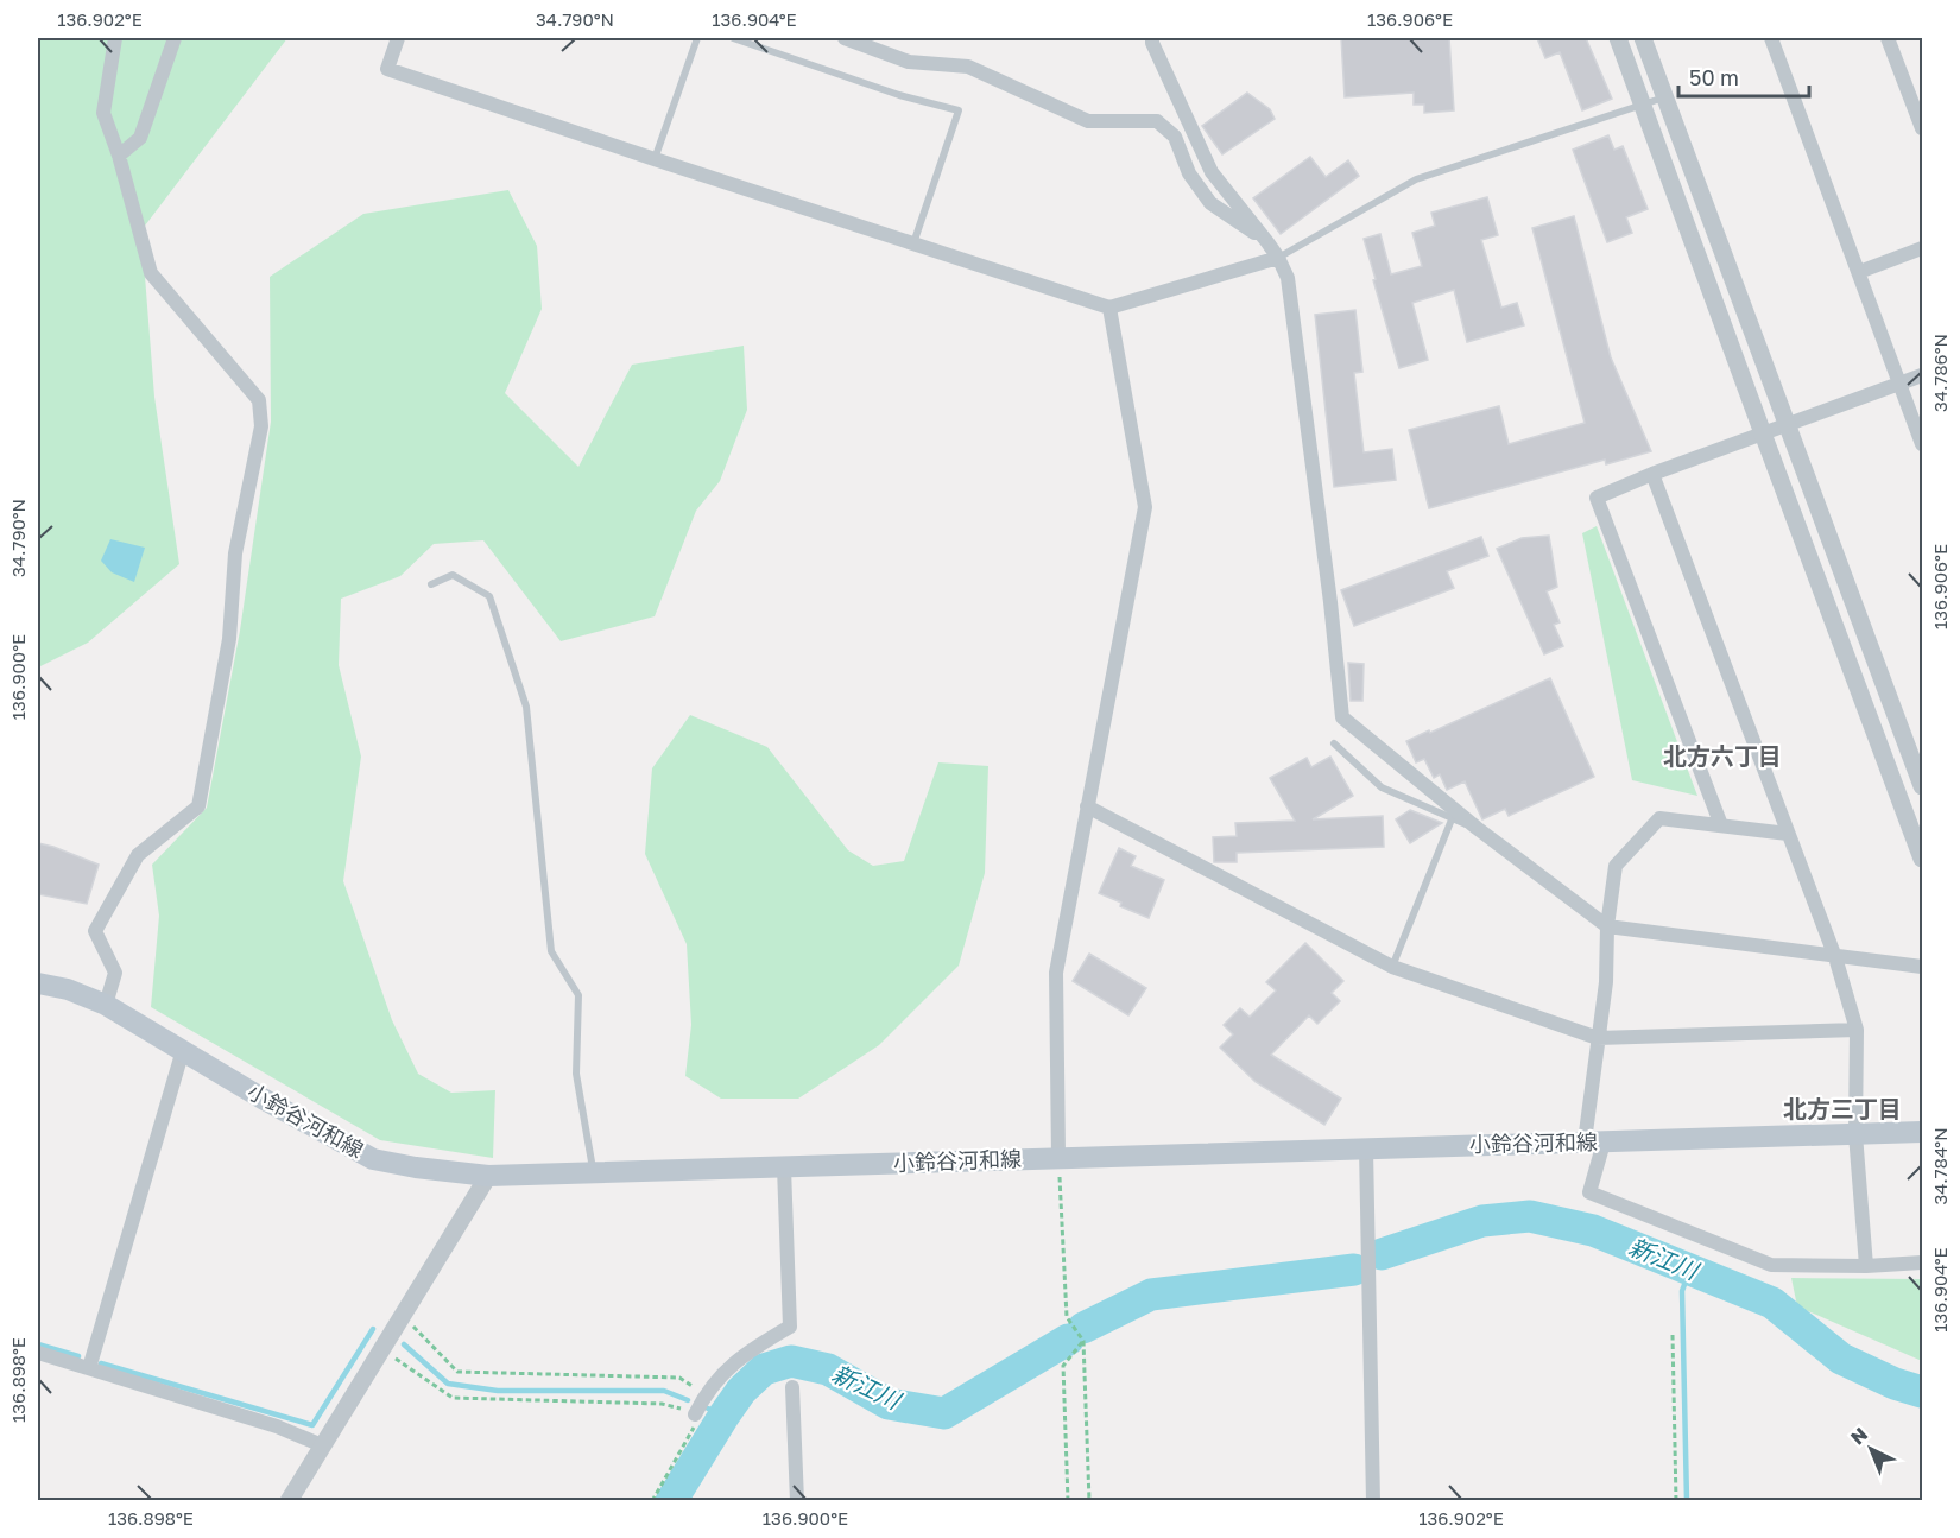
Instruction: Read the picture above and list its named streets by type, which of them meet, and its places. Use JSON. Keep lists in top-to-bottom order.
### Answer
{
  "streets": {
    "main road": ["小鈴谷河和線"]
  },
  "districts": ["北方六丁目", "北方三丁目"],
  "water": ["新江川"],
  "scale_bar": "50 m",
  "north": "top left",
  "coordinates": [
    "136.902°E",
    "34.790°N",
    "136.904°E",
    "136.906°E",
    "34.786°N",
    "136.900°E",
    "34.784°N",
    "136.898°E"
  ]
}
